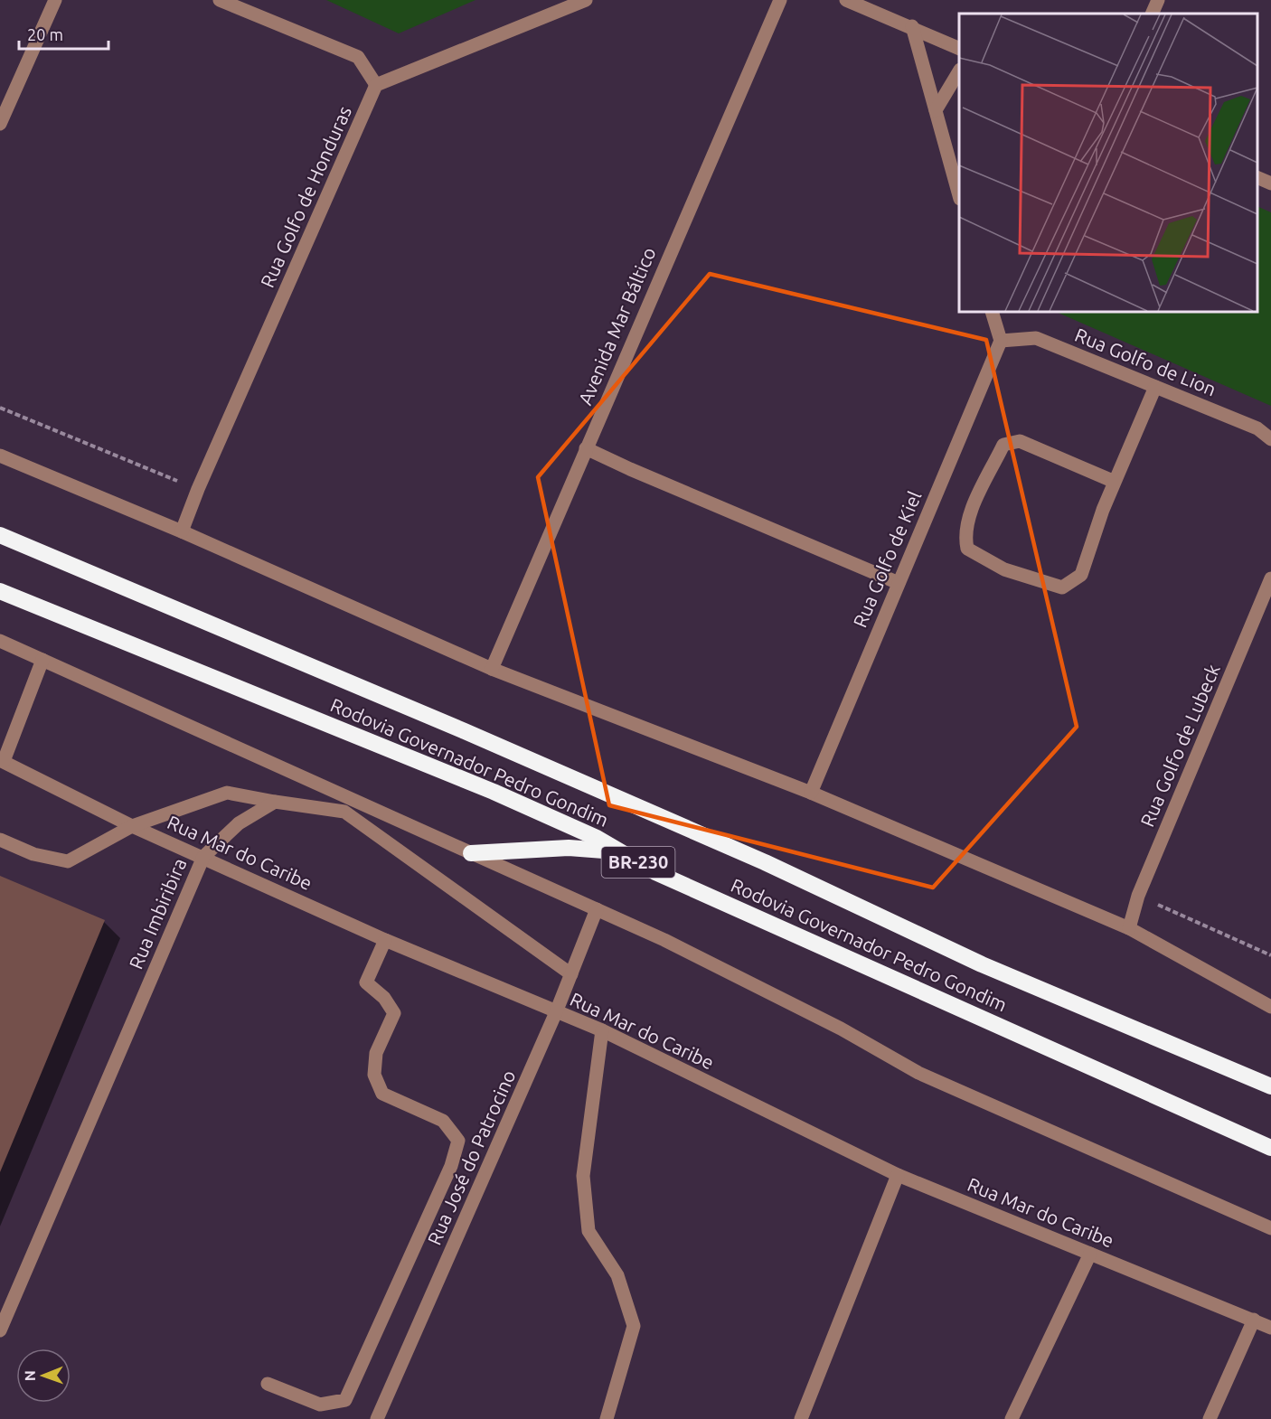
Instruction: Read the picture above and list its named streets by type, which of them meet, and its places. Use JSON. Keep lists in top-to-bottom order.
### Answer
{
  "streets": {
    "highway": ["Rodovia Governador Pedro Gondim", "BR-230"],
    "street": [
      "Rua Golfo de Honduras",
      "Avenida Mar Báltico",
      "Rua Golfo de Lion",
      "Rua Golfo de Kiel",
      "Rua Golfo de Lubeck",
      "Rua Mar do Caribe",
      "Rua Imbiribira",
      "Rua José do Patrocino"
    ]
  },
  "crossings": [
    ["Rua Golfo de Lion", "Rua Golfo de Kiel"],
    ["Rua Mar do Caribe", "Rua Imbiribira"],
    ["Rua Mar do Caribe", "Rua José do Patrocino"]
  ],
  "scale_bar": "20 m",
  "north": "left"
}
